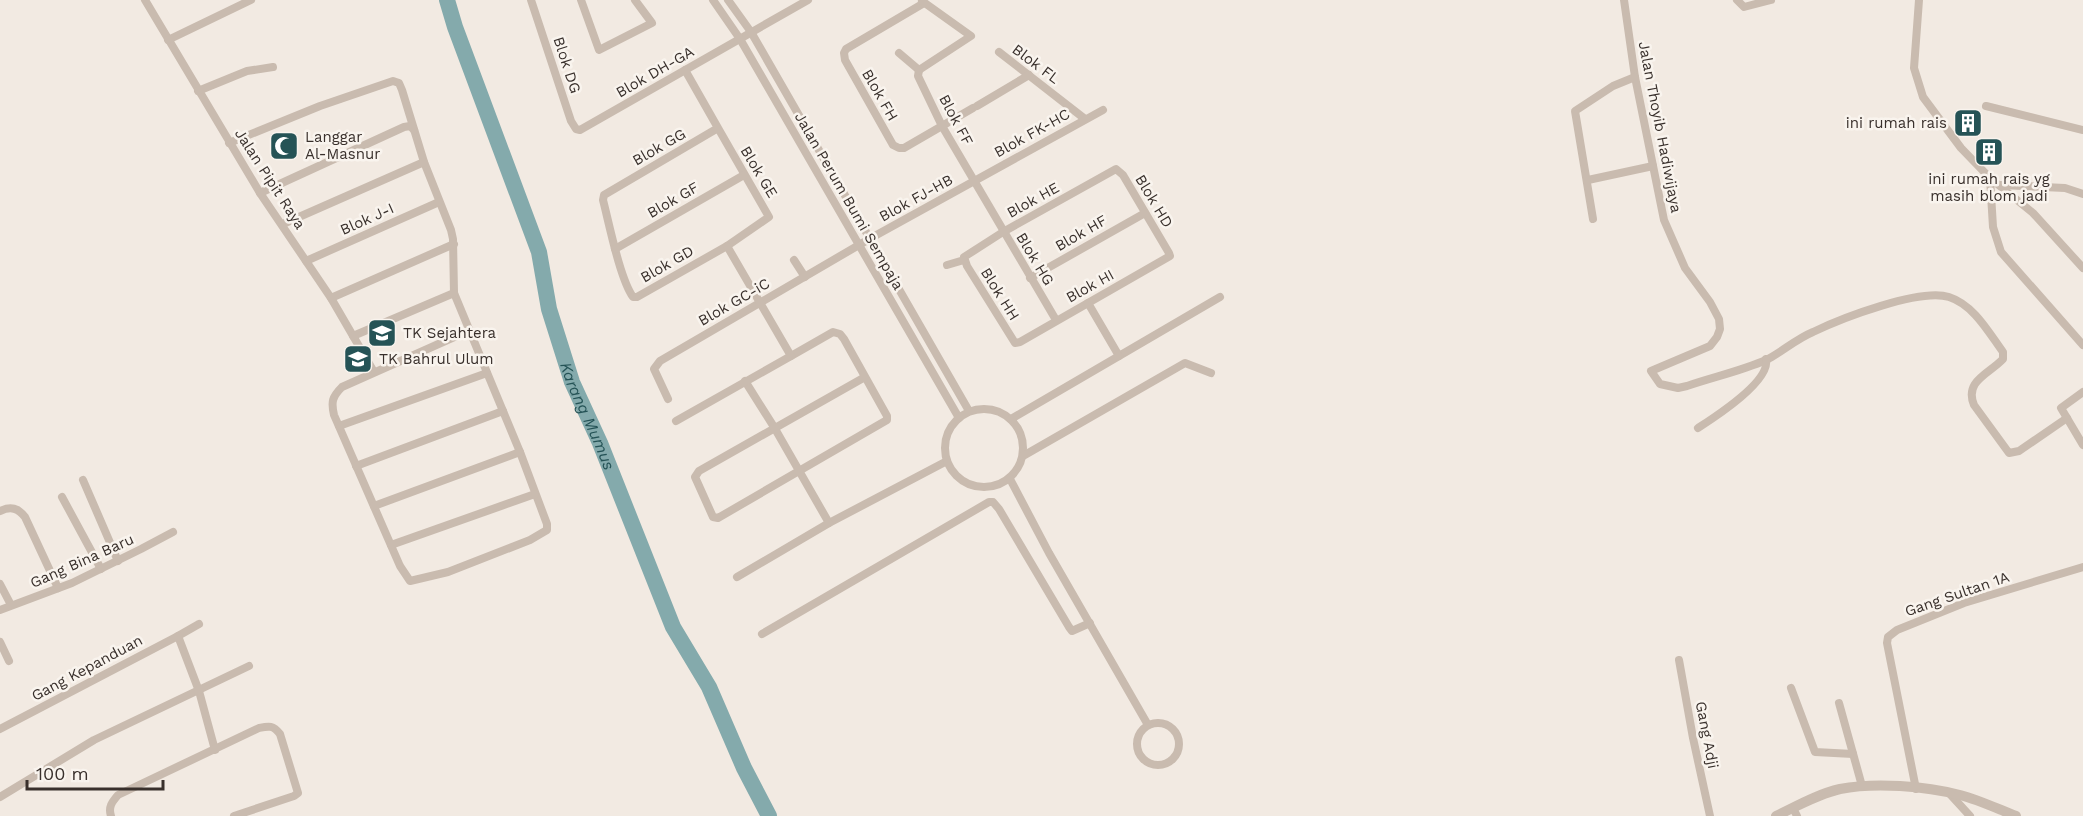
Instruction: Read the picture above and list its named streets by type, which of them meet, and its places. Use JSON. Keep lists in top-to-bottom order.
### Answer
{
  "streets": {
    "street": [
      "Blok FL",
      "Blok DG",
      "Blok DH-GA",
      "Blok FH",
      "Blok FF",
      "Jalan Thoyib Hadiwijaya",
      "Blok FK-HC",
      "Blok GG",
      "Blok GE",
      "Jalan Pipit Raya",
      "Blok FJ-HB",
      "Blok GF",
      "Blok HE",
      "Jalan Perum Bumi Sempaja",
      "Blok HD",
      "Blok J-I",
      "Blok HF",
      "Blok HG",
      "Blok GD",
      "Blok HI",
      "Blok HH",
      "Blok GC-iC",
      "Gang Bina Baru",
      "Gang Sultan 1A",
      "Gang Kepanduan",
      "Gang Adji"
    ]
  },
  "crossings": [
    ["Blok FL", "Blok FK-HC"],
    ["Blok DG", "Blok DH-GA"],
    ["Blok DH-GA", "Jalan Perum Bumi Sempaja"],
    ["Blok FH", "Blok FF"],
    ["Blok FF", "Blok FK-HC"],
    ["Blok FF", "Blok FJ-HB"],
    ["Blok FF", "Blok HG"],
    ["Blok FK-HC", "Blok FJ-HB"],
    ["Blok FK-HC", "Blok HG"],
    ["Blok GG", "Blok GE"],
    ["Blok GG", "Blok GF"],
    ["Blok GG", "Blok GD"],
    ["Blok GE", "Blok GF"],
    ["Blok GE", "Blok GD"],
    ["Jalan Pipit Raya", "Blok J-I"],
    ["Blok FJ-HB", "Jalan Perum Bumi Sempaja"],
    ["Blok FJ-HB", "Blok HG"],
    ["Blok FJ-HB", "Blok GC-iC"],
    ["Blok GF", "Blok GD"],
    ["Blok HE", "Blok HD"],
    ["Blok HE", "Blok HG"],
    ["Blok HE", "Blok HH"],
    ["Jalan Perum Bumi Sempaja", "Blok GC-iC"],
    ["Blok HD", "Blok HF"],
    ["Blok HD", "Blok HI"],
    ["Blok HF", "Blok HG"],
    ["Blok HG", "Blok HI"],
    ["Blok HI", "Blok HH"]
  ],
  "water": ["Karang Mumus"],
  "places": {
    "building": ["ini rumah rais", "ini rumah rais yg masih blom jadi"],
    "mosque": ["Langgar Al-Masnur"],
    "school or university": ["TK Sejahtera", "TK Bahrul Ulum"]
  },
  "scale_bar": "100 m"
}
